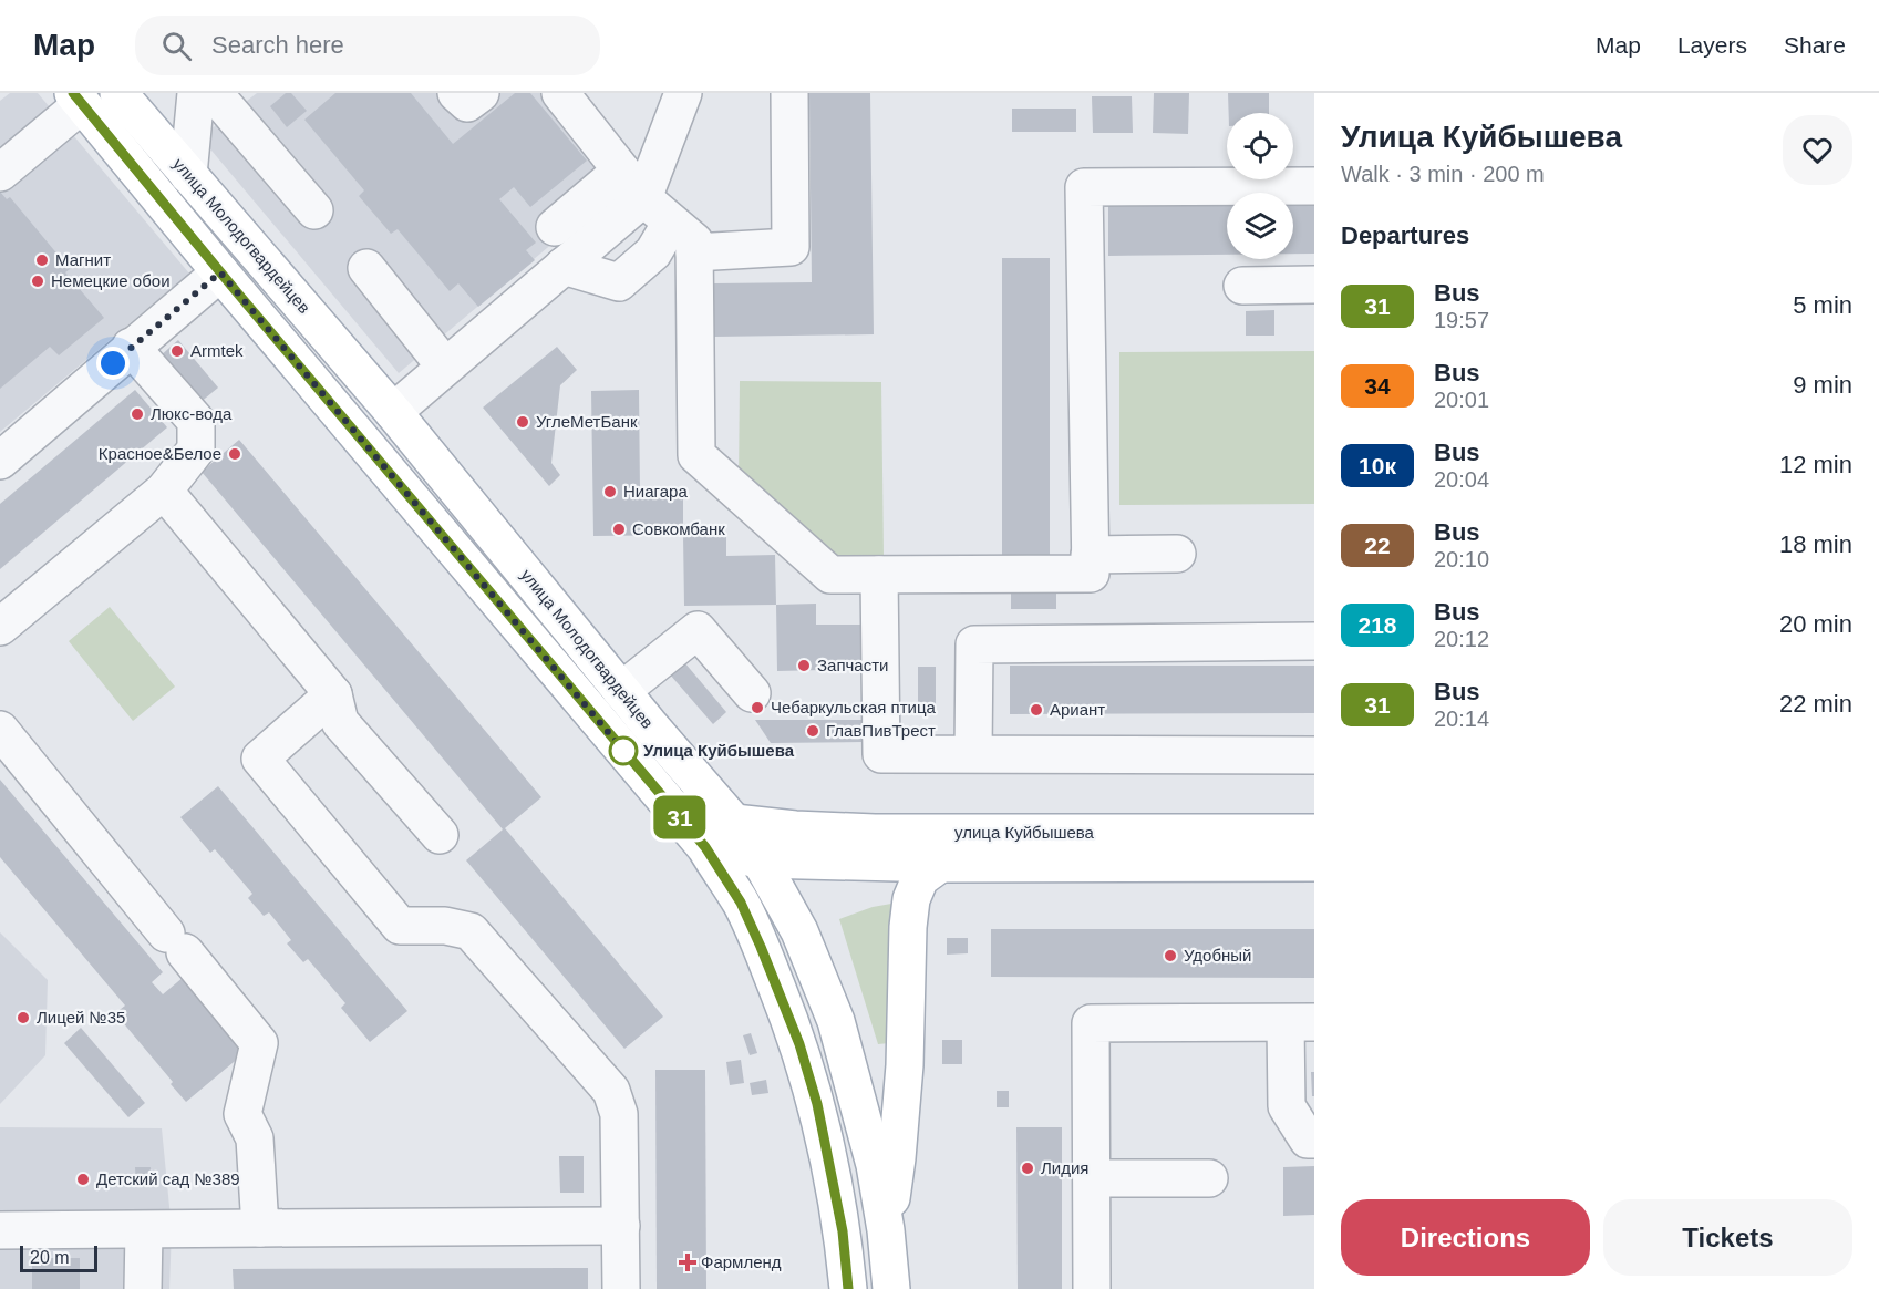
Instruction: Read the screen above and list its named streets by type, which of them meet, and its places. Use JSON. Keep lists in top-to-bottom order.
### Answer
{
  "streets": {
    "main road": ["улица Молодогвардейцев", "улица Куйбышева"]
  },
  "crossings": [
    ["улица Молодогвардейцев", "улица Куйбышева"]
  ],
  "places": {
    "other": [
      "Магнит",
      "Немецкие обои",
      "Armtek",
      "Люкс-вода",
      "УглеМетБанк",
      "Красное&Белое",
      "Ниагара",
      "Совкомбанк",
      "Запчасти",
      "Чебаркульская птица",
      "Ариант",
      "ГлавПивТрест",
      "Улица Куйбышева",
      "Удобный",
      "Лицей №35",
      "Лидия",
      "Детский сад №389"
    ],
    "health": ["Фармленд"]
  },
  "lines": ["bus line 31"],
  "scale_bar": "20 m",
  "page": {
    "header": "Map",
    "search": "Search here",
    "nav": ["Map", "Layers", "Share"],
    "on_map": "31",
    "heading": [
      ["Улица Куйбышева", "Walk · 3 min · 200 m"],
      "Departures"
    ],
    "list": [
      {
        "mark": "31",
        "name": "Bus",
        "note": "19:57",
        "value": "5 min"
      },
      {
        "mark": "34",
        "name": "Bus",
        "note": "20:01",
        "value": "9 min"
      },
      {
        "mark": "10к",
        "name": "Bus",
        "note": "20:04",
        "value": "12 min"
      },
      {
        "mark": "22",
        "name": "Bus",
        "note": "20:10",
        "value": "18 min"
      },
      {
        "mark": "218",
        "name": "Bus",
        "note": "20:12",
        "value": "20 min"
      },
      {
        "mark": "31",
        "name": "Bus",
        "note": "20:14",
        "value": "22 min"
      }
    ],
    "buttons": ["Directions", "Tickets"],
    "scale": "20 m"
  }
}
